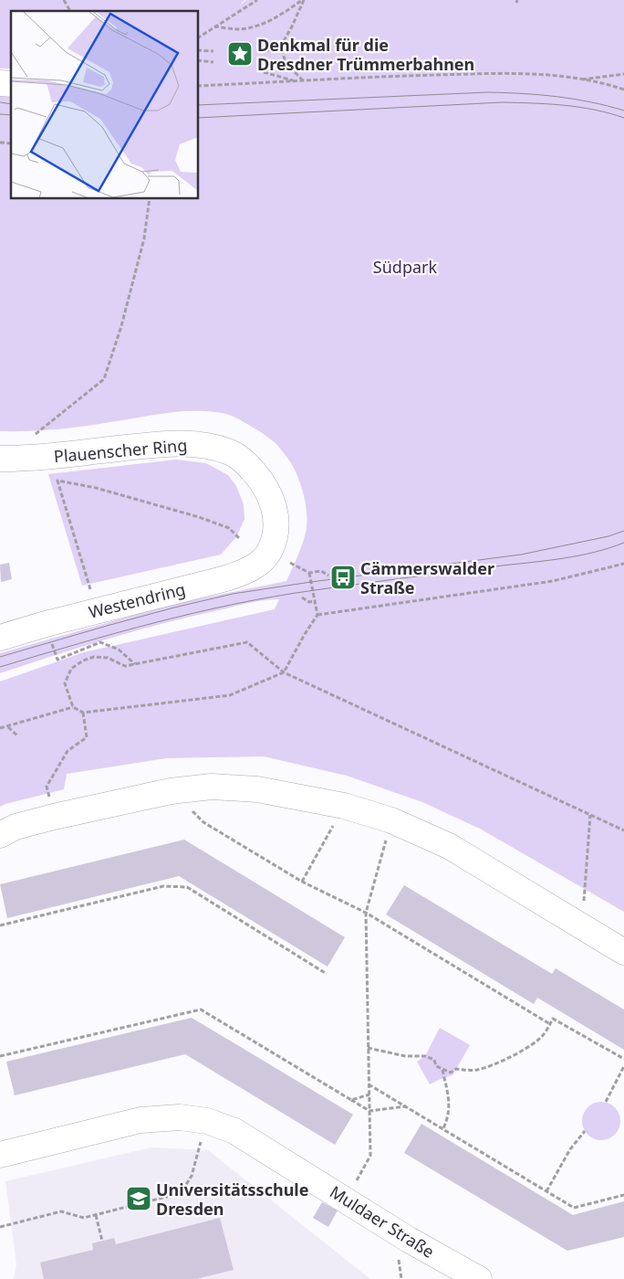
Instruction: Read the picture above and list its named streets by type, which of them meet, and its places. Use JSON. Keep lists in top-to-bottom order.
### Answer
{
  "streets": {
    "street": ["Plauenscher Ring", "Westendring", "Muldaer Straße"]
  },
  "crossings": [
    ["Plauenscher Ring", "Westendring"]
  ],
  "parks": ["Südpark"],
  "places": {
    "place": ["Denkmal für die Dresdner Trümmerbahnen"],
    "bus stop": ["Cämmerswalder Straße"],
    "school or university": ["Universitätsschule Dresden"]
  }
}
